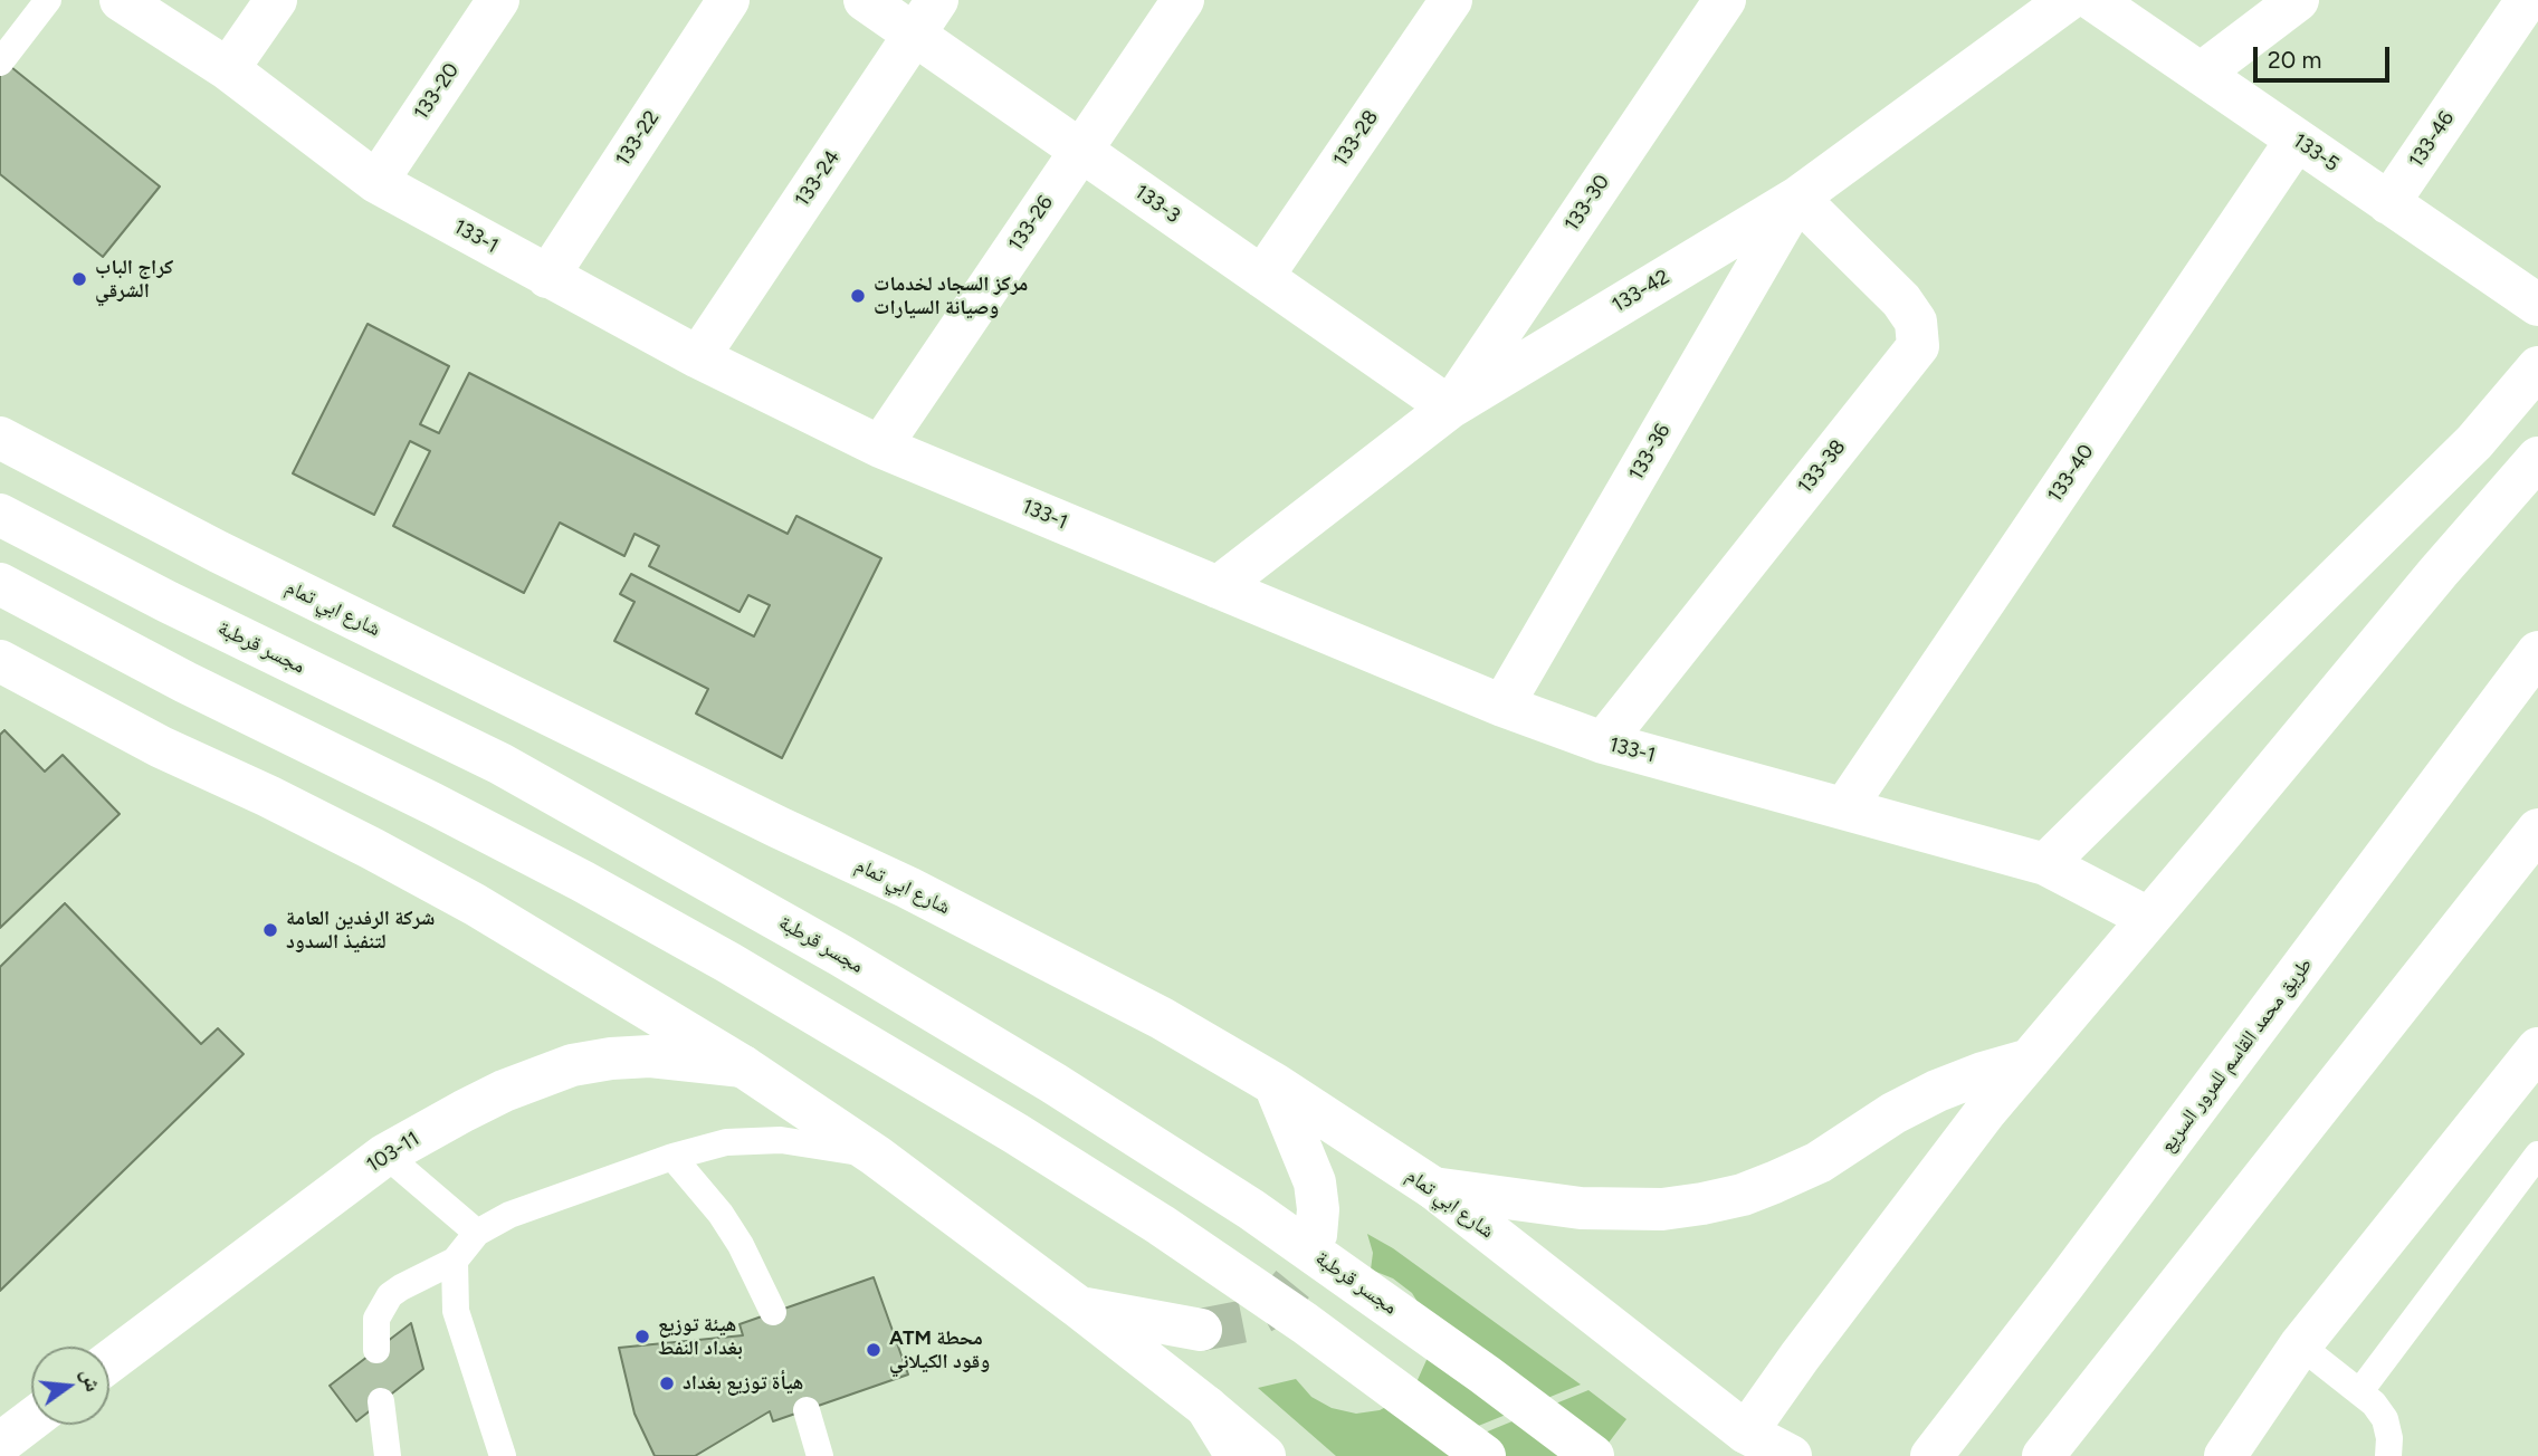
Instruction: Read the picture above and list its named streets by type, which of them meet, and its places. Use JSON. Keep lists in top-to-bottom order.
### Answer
{
  "streets": {
    "main road": [
      "133-20",
      "133-22",
      "133-28",
      "133-46",
      "133-5",
      "133-24",
      "133-30",
      "133-3",
      "133-26",
      "133-1",
      "133-42",
      "133-36",
      "133-38",
      "133-40",
      "شارع ابي تمام",
      "مجسر قرطبة",
      "طريق محمد القاسم للمرور السريع",
      "103-11"
    ]
  },
  "crossings": [
    ["133-20", "133-1"],
    ["133-22", "133-1"],
    ["133-28", "133-3"],
    ["133-46", "133-5"],
    ["133-5", "133-40"],
    ["133-24", "133-3"],
    ["133-24", "133-1"],
    ["133-30", "133-3"],
    ["133-30", "133-42"],
    ["133-3", "133-26"],
    ["133-3", "133-42"],
    ["133-26", "133-1"],
    ["133-1", "133-42"],
    ["133-1", "133-36"],
    ["133-1", "133-38"],
    ["133-1", "133-40"],
    ["133-42", "133-36"],
    ["133-42", "133-38"],
    ["133-36", "133-38"]
  ],
  "places": [
    "كراج الباب الشرقي",
    "مركز السجاد لخدمات وصيانة السيارات",
    "شركة الرفدين العامة لتنفيذ السدود",
    "هيئة توزيع بغداد النفط",
    "ATM محطة وقود الكيلاني",
    "هيأة توزيع بغداد"
  ],
  "scale_bar": "20 m",
  "north": "right"
}
